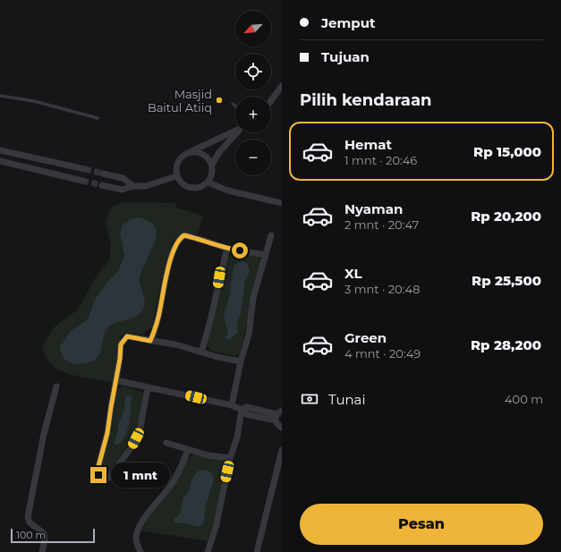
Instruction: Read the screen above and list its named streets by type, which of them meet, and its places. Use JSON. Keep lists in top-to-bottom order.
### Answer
{
  "places": ["Masjid Baitul Atiiq"],
  "scale_bar": "100 m",
  "north": "bottom left",
  "page": {
    "banner": ["Jemput", "Tujuan"],
    "map_buttons": ["+", "−"],
    "heading": "Pilih kendaraan",
    "list": [
      {
        "name": "Hemat",
        "note": "1 mnt · 20:46",
        "value": "Rp 15,000"
      },
      {
        "name": "Nyaman",
        "note": "2 mnt · 20:47",
        "value": "Rp 20,200"
      },
      {
        "name": "XL",
        "note": "3 mnt · 20:48",
        "value": "Rp 25,500"
      },
      {
        "name": "Green",
        "note": "4 mnt · 20:49",
        "value": "Rp 28,200"
      }
    ],
    "pay": ["Tunai", "400 m"],
    "bubble": "1 mnt",
    "buttons": "Pesan",
    "scale": "100 m"
  }
}
